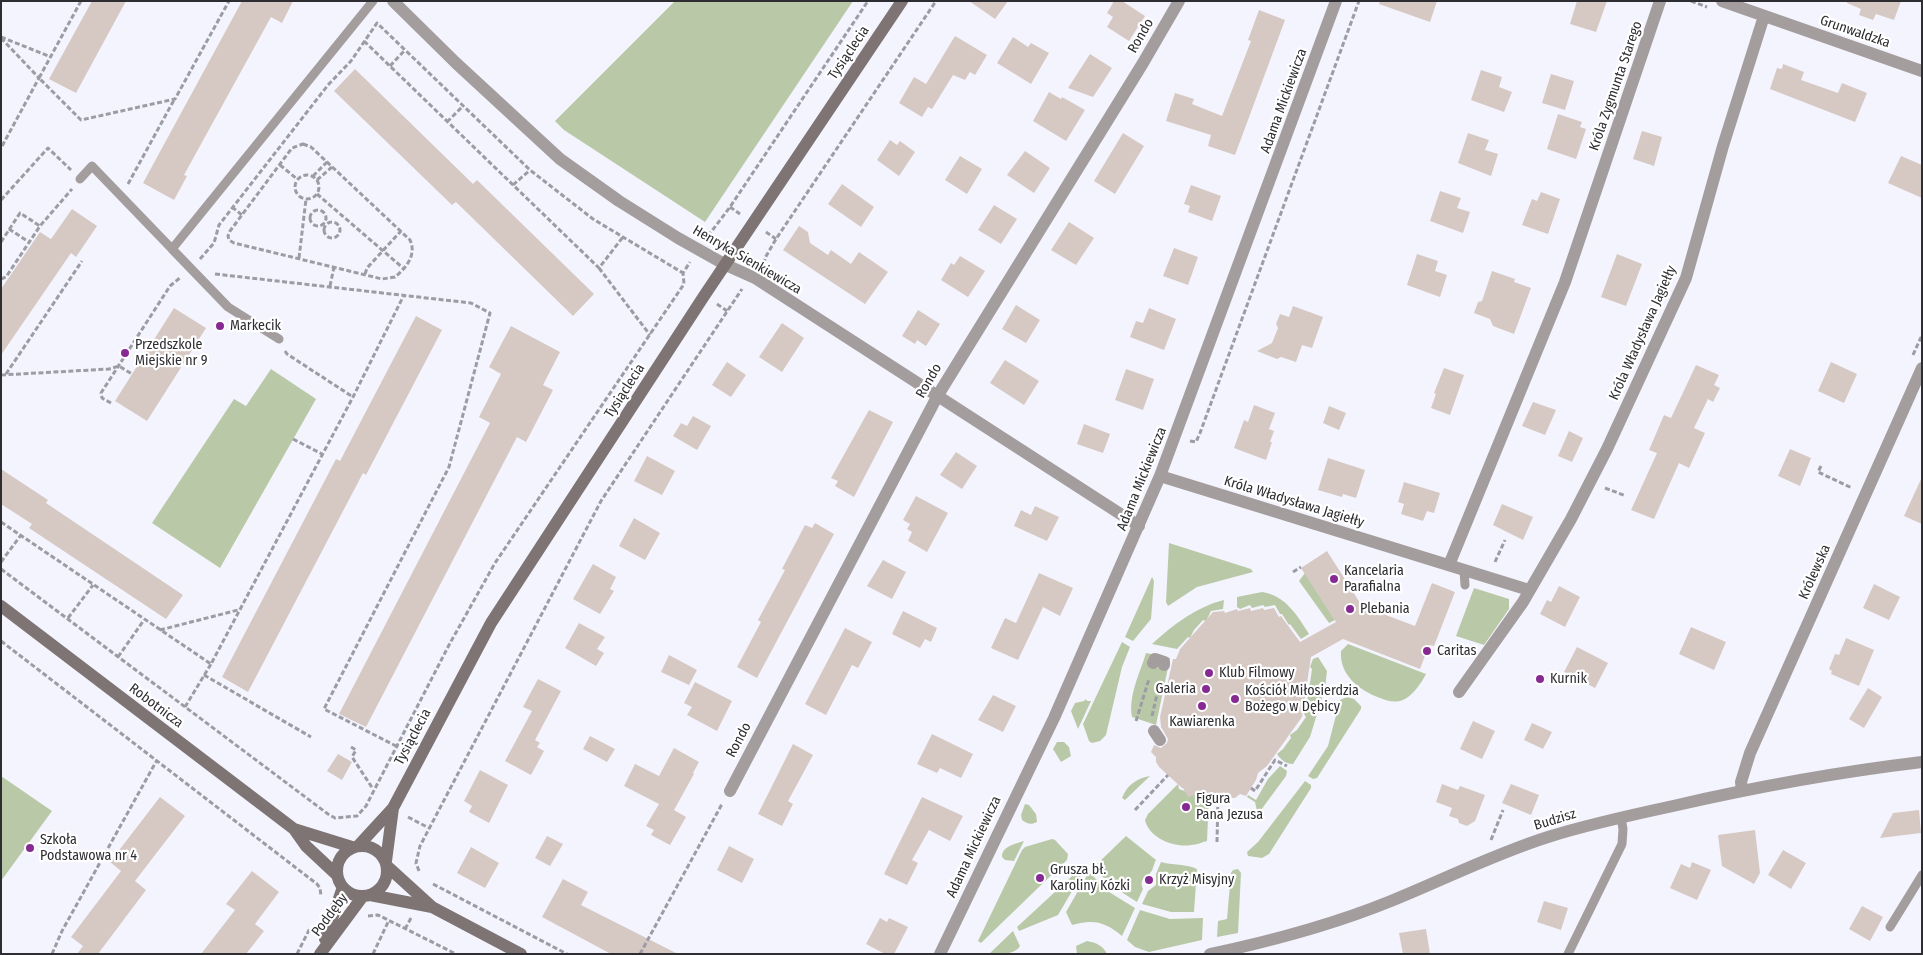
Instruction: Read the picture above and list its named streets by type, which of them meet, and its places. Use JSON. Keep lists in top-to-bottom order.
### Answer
{
  "streets": {
    "street": [
      "Grunwaldzka",
      "Rondo",
      "Tysiąclecia",
      "Króla Zygmunta Starego",
      "Adama Mickiewicza",
      "Henryka Sienkiewicza",
      "Króla Władysława Jagiełły",
      "Królewska",
      "Robotnicza",
      "Budzisz",
      "Poddęby"
    ]
  },
  "crossings": [
    ["Grunwaldzka", "Króla Władysława Jagiełły"],
    ["Rondo", "Henryka Sienkiewicza"],
    ["Tysiąclecia", "Henryka Sienkiewicza"],
    ["Tysiąclecia", "Robotnicza"],
    ["Tysiąclecia", "Poddęby"],
    ["Króla Zygmunta Starego", "Króla Władysława Jagiełły"],
    ["Adama Mickiewicza", "Henryka Sienkiewicza"],
    ["Adama Mickiewicza", "Króla Władysława Jagiełły"],
    ["Królewska", "Budzisz"],
    ["Robotnicza", "Poddęby"]
  ],
  "places": [
    "Markecik",
    "Przedszkole Miejskie nr 9",
    "Kancelaria Parafialna",
    "Plebania",
    "Caritas",
    "Klub Filmowy",
    "Kurnik",
    "Galeria",
    "Kościół Miłosierdzia Bożego w Dębicy",
    "Kawiarenka",
    "Figura Pana Jezusa",
    "Szkoła Podstawowa nr 4",
    "Grusza bł. Karoliny Kózki",
    "Krzyż Misyjny"
  ]
}
